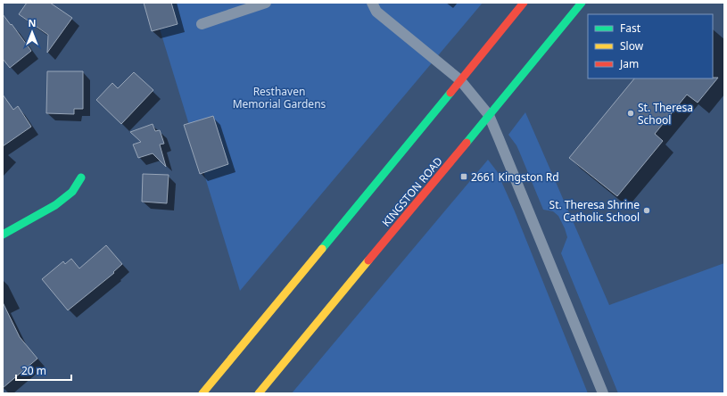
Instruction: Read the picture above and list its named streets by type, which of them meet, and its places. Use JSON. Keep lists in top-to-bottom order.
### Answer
{
  "streets": {
    "main road": ["KINGSTON ROAD"]
  },
  "parks": ["Resthaven Memorial Gardens"],
  "places": {
    "other": ["St. Theresa School", "St. Theresa Shrine Catholic School"],
    "transit": ["2661 Kingston Rd"]
  },
  "legend": ["Fast", "Slow", "Jam"],
  "scale_bar": "20 m",
  "north": "top"
}
